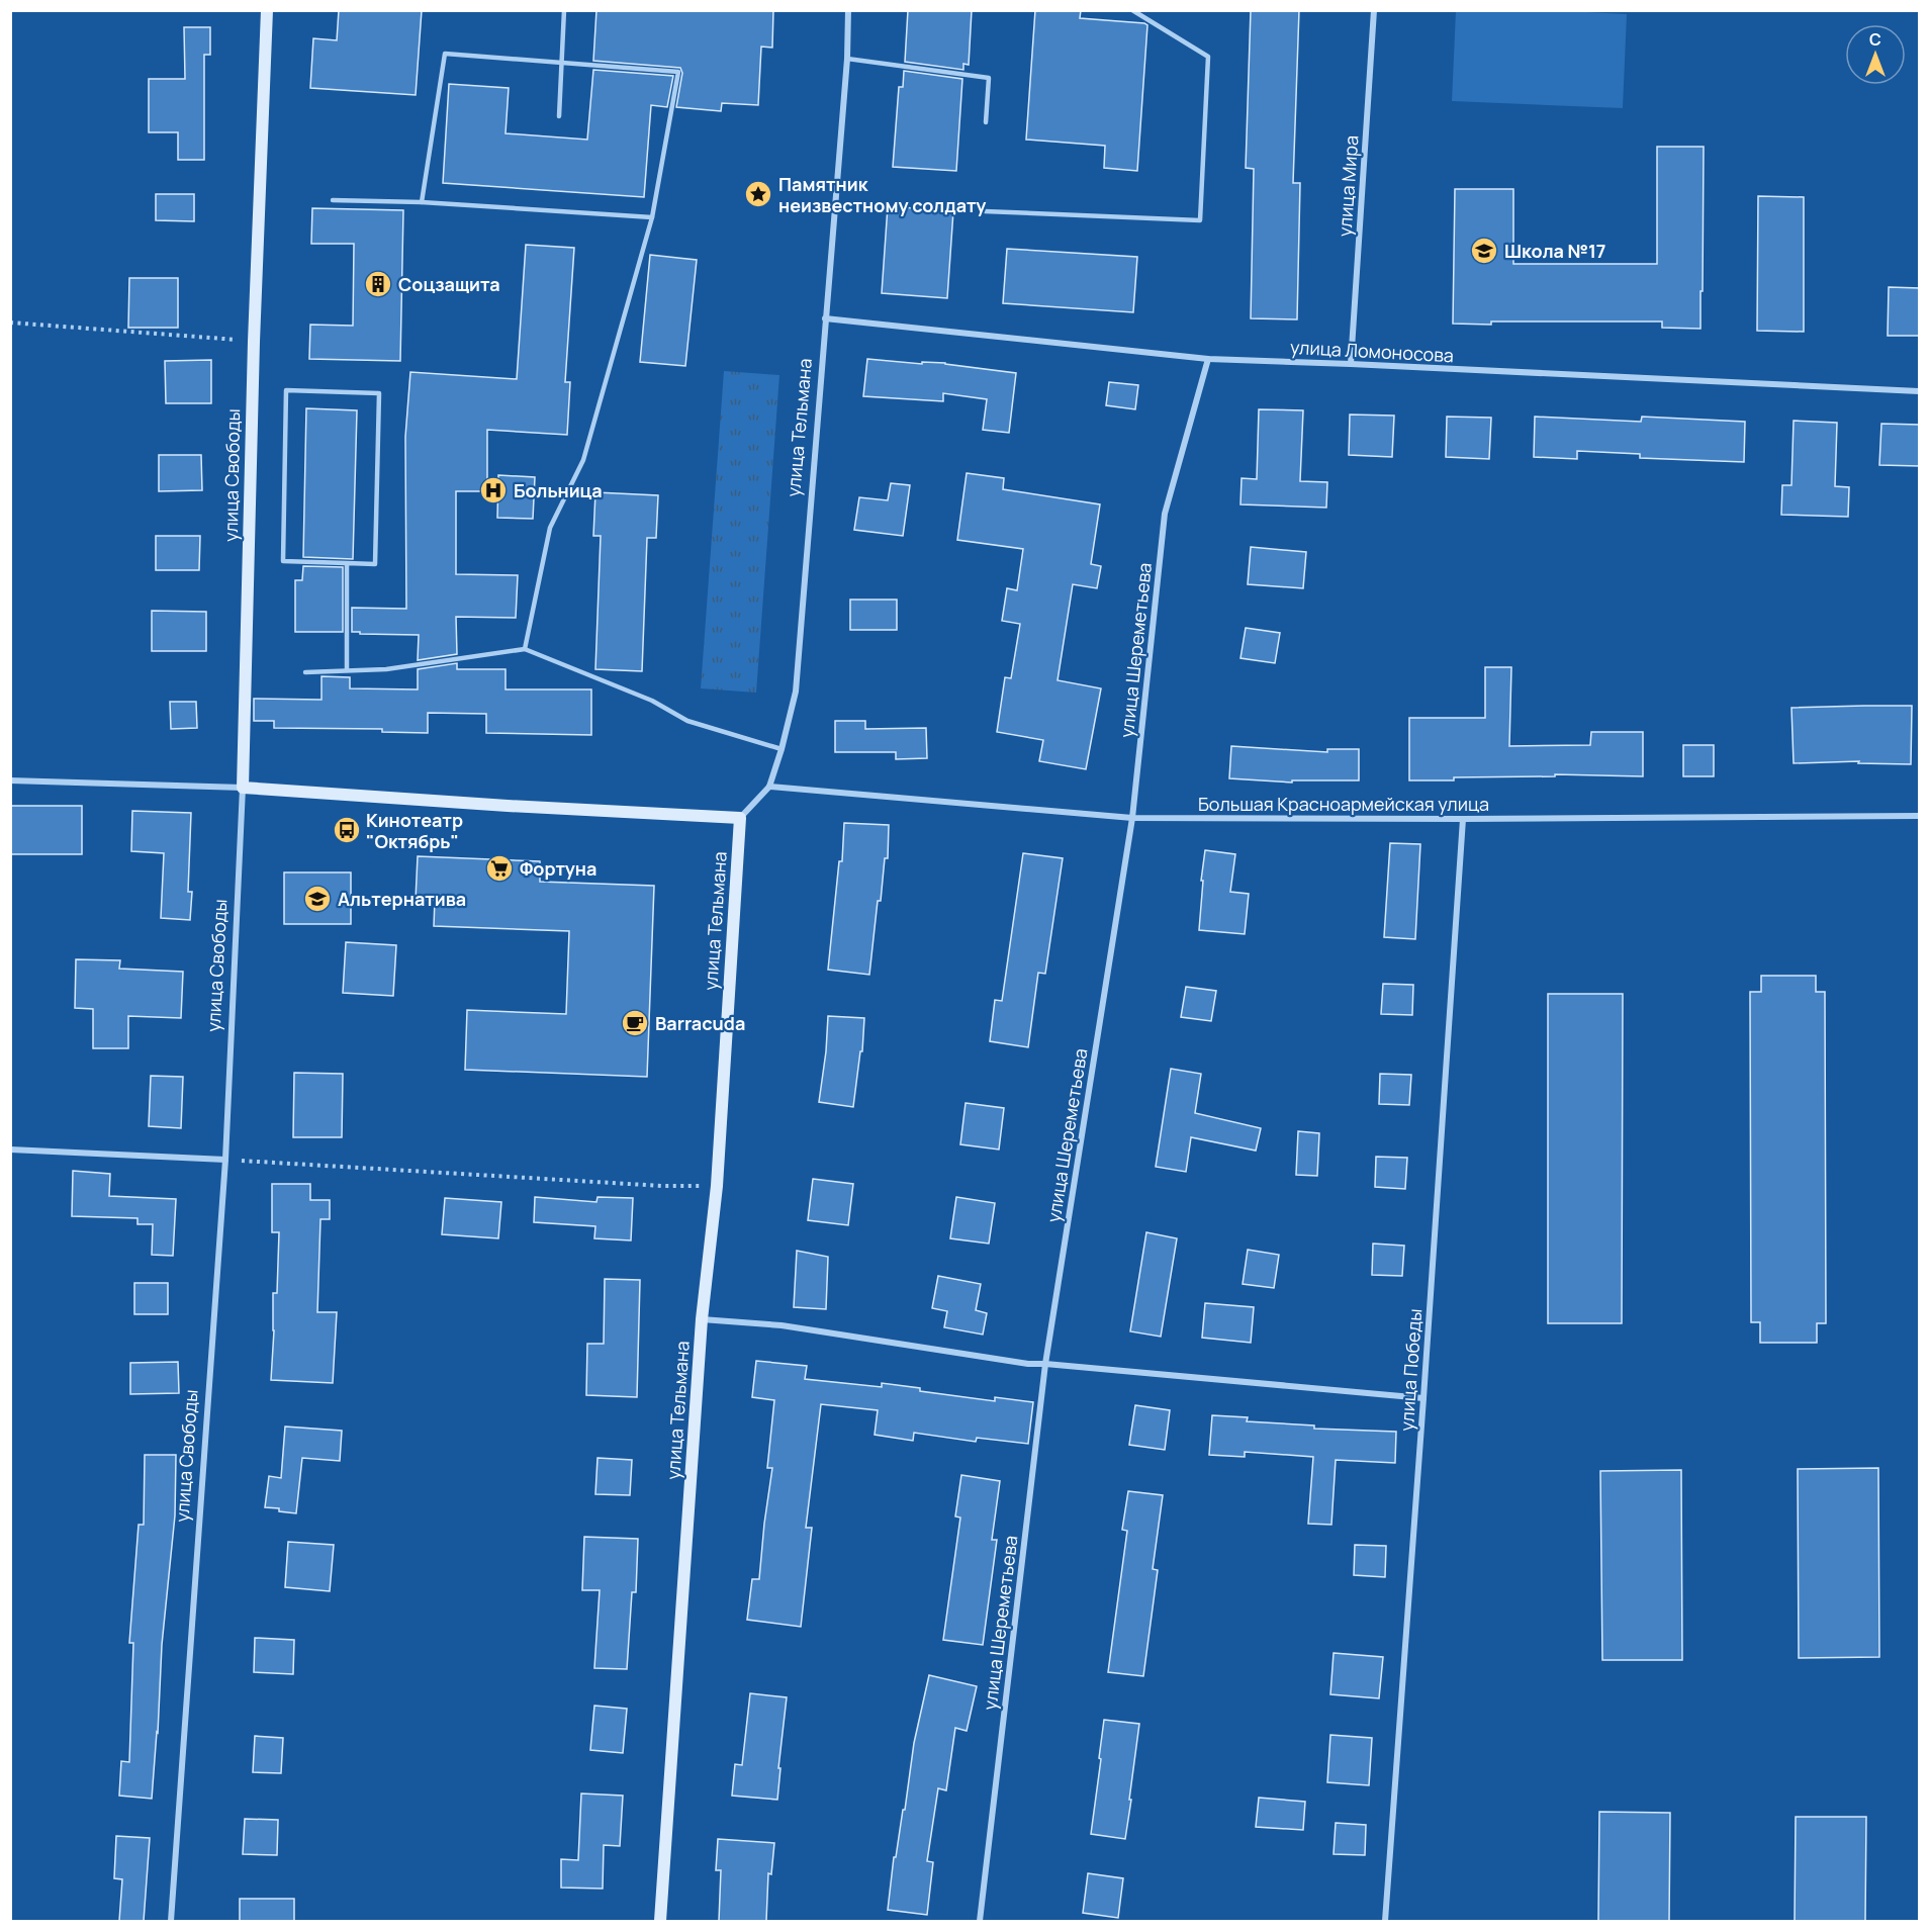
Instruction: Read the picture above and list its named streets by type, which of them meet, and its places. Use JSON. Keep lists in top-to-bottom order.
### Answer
{
  "streets": {
    "street": [
      "улица Мира",
      "улица Ломоносова",
      "улица Тельмана",
      "улица Свободы",
      "улица Шереметьева",
      "Большая Красноармейская улица",
      "улица Победы"
    ]
  },
  "crossings": [
    ["улица Мира", "улица Ломоносова"],
    ["улица Ломоносова", "улица Тельмана"],
    ["улица Ломоносова", "улица Шереметьева"],
    ["улица Тельмана", "Большая Красноармейская улица"],
    ["улица Шереметьева", "Большая Красноармейская улица"],
    ["Большая Красноармейская улица", "улица Победы"]
  ],
  "places": {
    "place": ["Памятник неизвестному солдату"],
    "school or university": ["Школа №17", "Альтернатива"],
    "building": ["Соцзащита"],
    "hospital": ["Больница"],
    "bus stop": ["Кинотеатр \"Октябрь\""],
    "supermarket": ["Фортуна"],
    "cafe": ["Barracuda"]
  },
  "north": "top"
}
